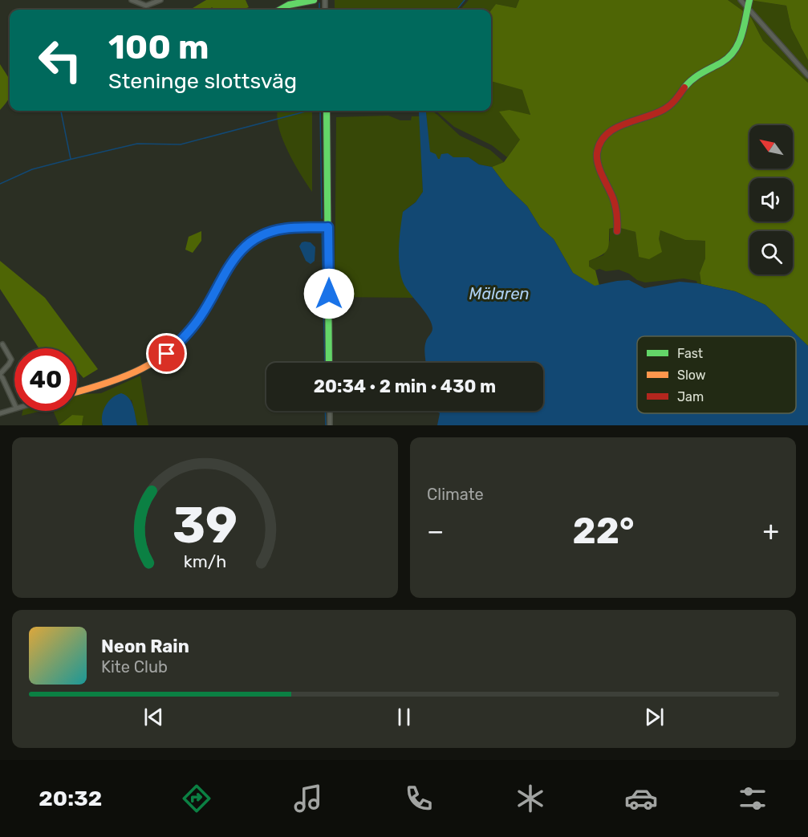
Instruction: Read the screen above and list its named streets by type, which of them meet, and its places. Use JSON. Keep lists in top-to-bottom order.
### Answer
{
  "water": ["Mälaren"],
  "legend": ["Fast", "Slow", "Jam"],
  "north": "top left",
  "page": {
    "turn": ["100 m", "Steninge slottsväg"],
    "limit": "40",
    "trip": "20:34 · 2 min · 430 m",
    "tile": "Climate",
    "heat": ["−", "22°", "+"],
    "song": ["Neon Rain", "Kite Club"],
    "tabs": "20:32",
    "gauge": ["39", "km/h"]
  }
}
